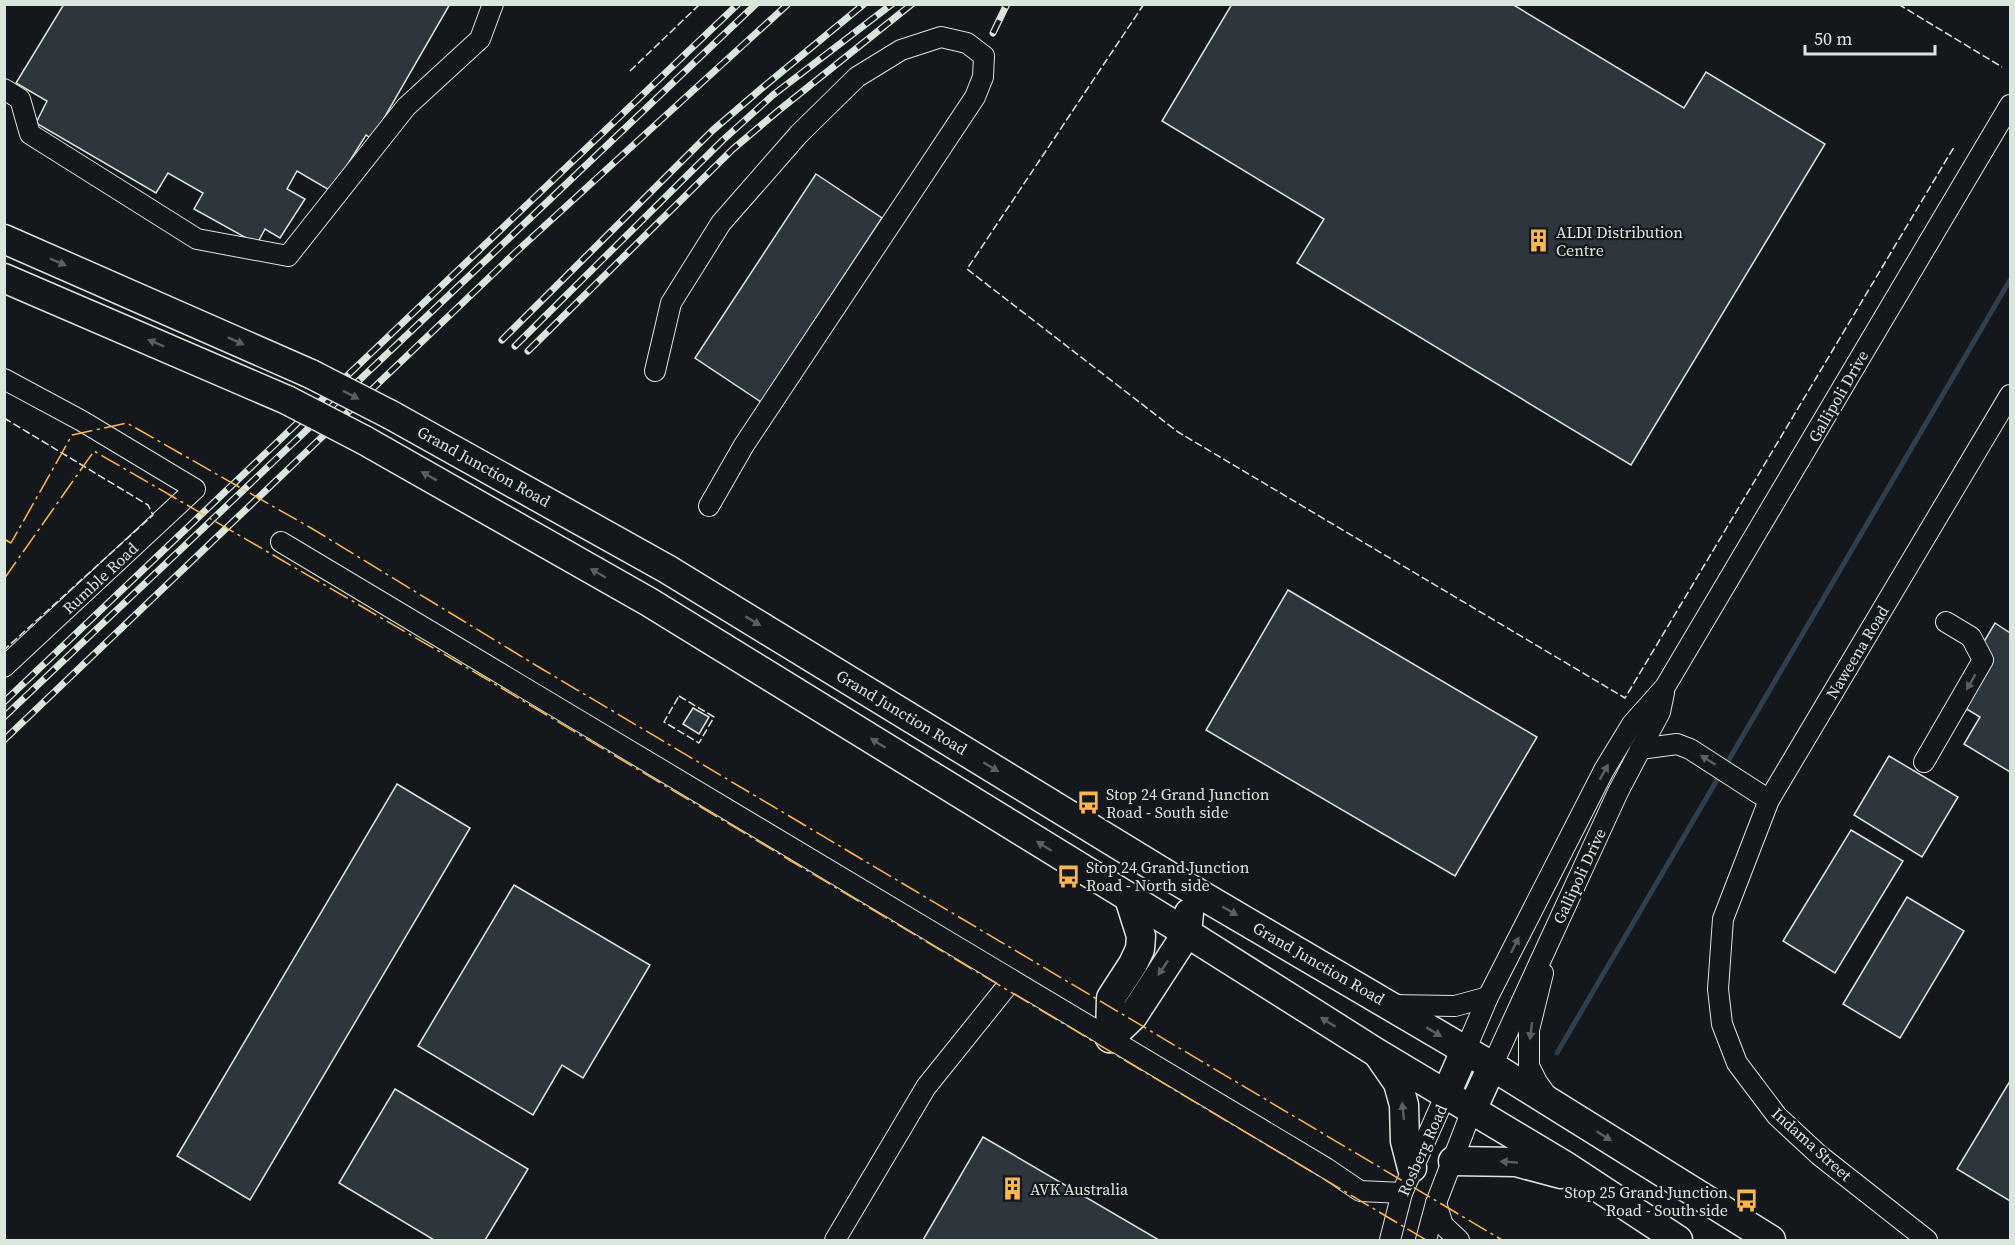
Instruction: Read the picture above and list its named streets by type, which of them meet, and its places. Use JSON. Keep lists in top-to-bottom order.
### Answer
{
  "streets": {
    "highway": ["Grand Junction Road"],
    "street": [
      "Gallipoli Drive",
      "Rumble Road",
      "Naweena Road",
      "Indama Street",
      "Rosberg Road"
    ]
  },
  "crossings": [
    ["Gallipoli Drive", "Grand Junction Road"],
    ["Naweena Road", "Indama Street"]
  ],
  "places": {
    "building": ["ALDI Distribution Centre", "AVK Australia"],
    "bus stop": ["Stop 24 Grand Junction Road - South side", "Stop 24 Grand Junction Road - North side", "Stop 25 Grand Junction Road - South side"]
  },
  "scale_bar": "50 m"
}
